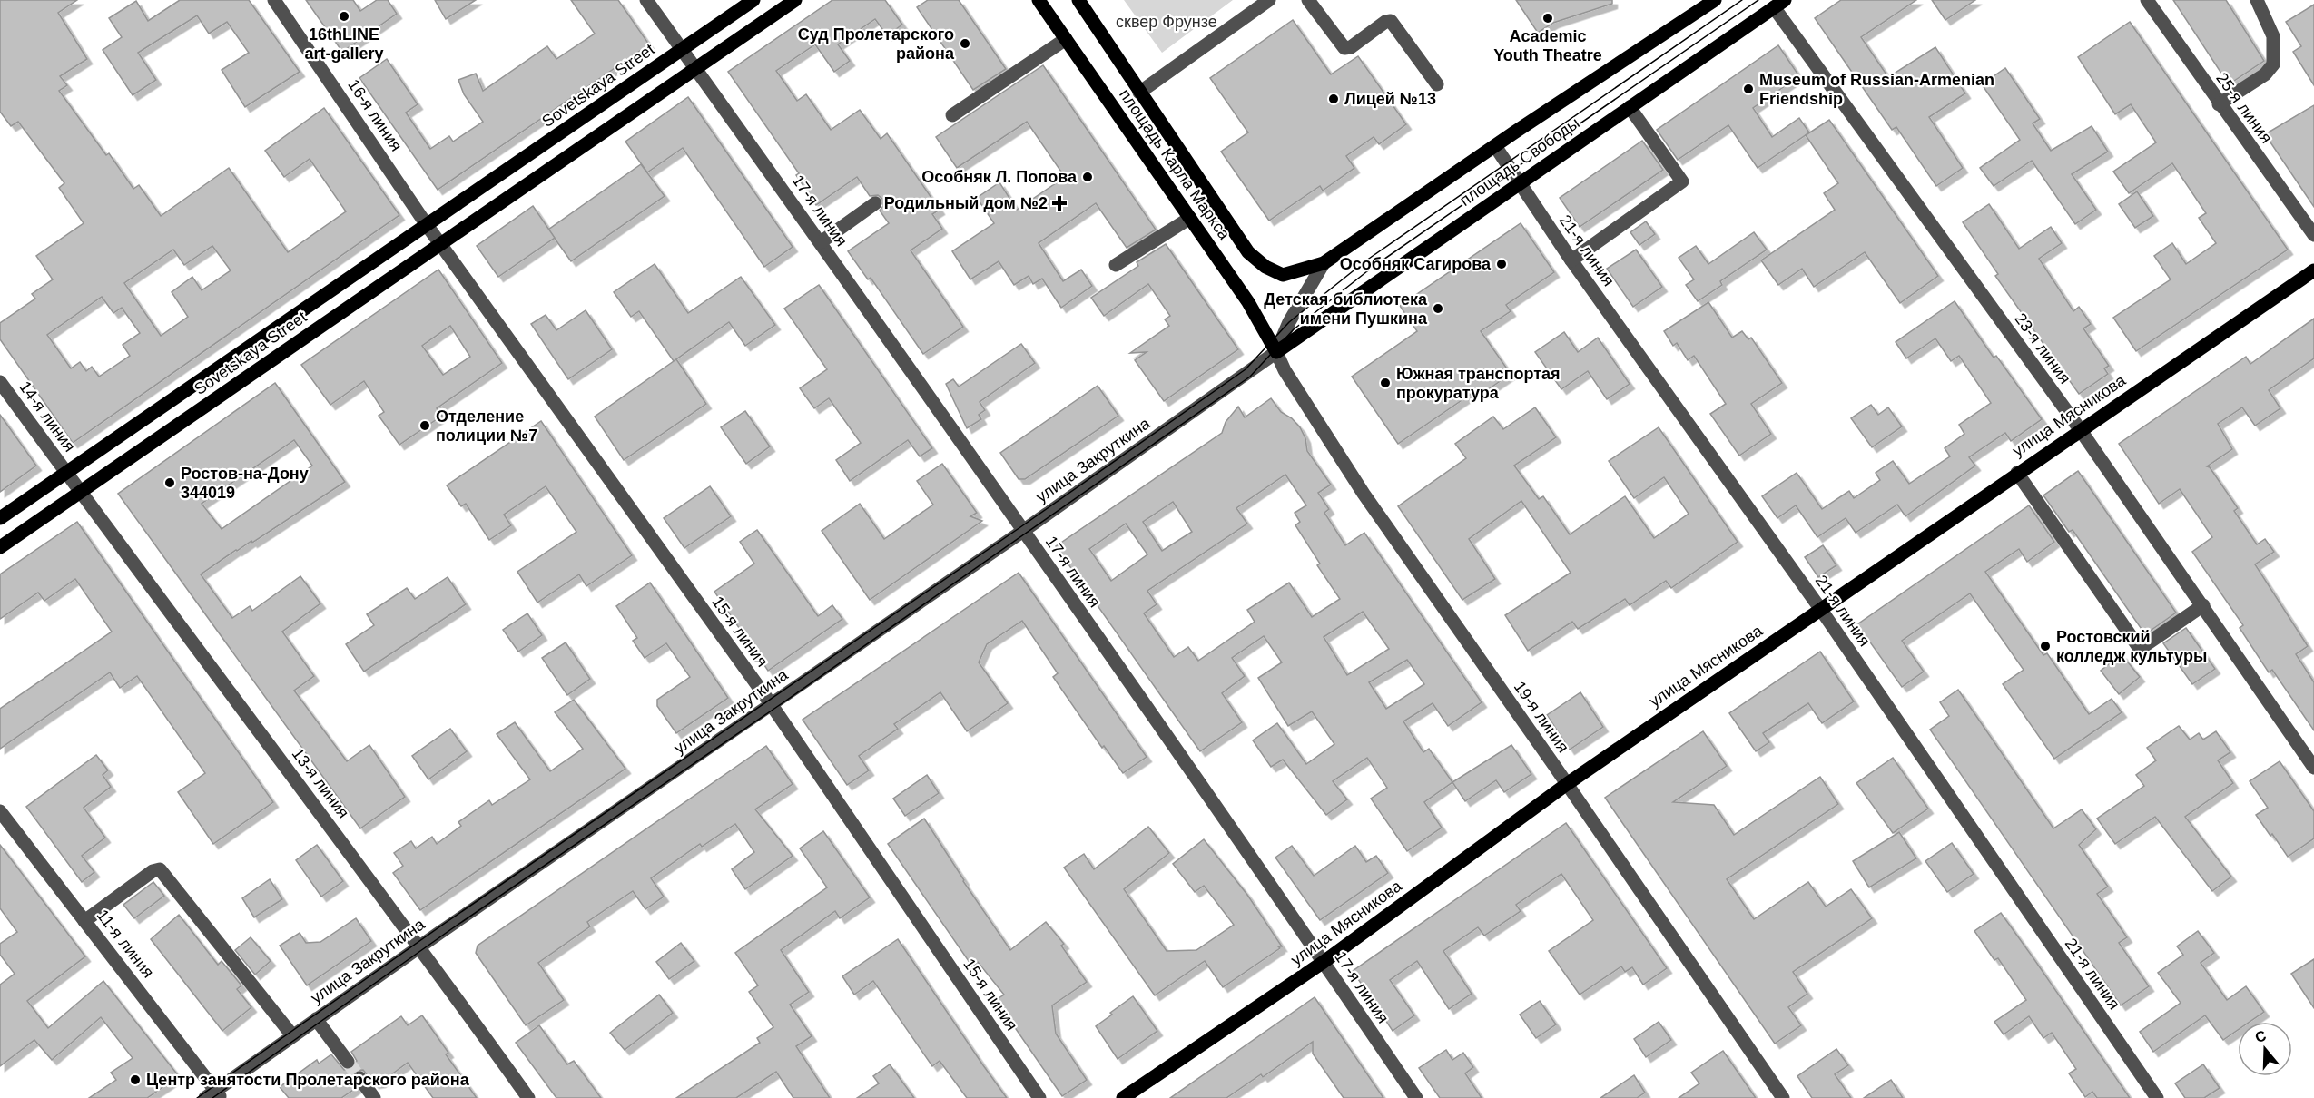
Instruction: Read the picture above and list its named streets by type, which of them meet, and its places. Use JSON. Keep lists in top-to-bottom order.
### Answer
{
  "streets": {
    "main road": [
      "Sovetskaya Street",
      "площадь Свободы",
      "площадь Карла Маркса",
      "улица Мясникова"
    ],
    "street": [
      "25-я линия",
      "16-я линия",
      "17-я линия",
      "21-я линия",
      "23-я линия",
      "14-я линия",
      "улица Закруткина",
      "15-я линия",
      "19-я линия",
      "13-я линия",
      "11-я линия"
    ]
  },
  "crossings": [
    ["Sovetskaya Street", "16-я линия"],
    ["Sovetskaya Street", "17-я линия"],
    ["Sovetskaya Street", "14-я линия"],
    ["Sovetskaya Street", "15-я линия"],
    ["Sovetskaya Street", "13-я линия"],
    ["площадь Свободы", "площадь Карла Маркса"],
    ["площадь Свободы", "21-я линия"],
    ["площадь Свободы", "23-я линия"],
    ["площадь Свободы", "улица Закруткина"],
    ["площадь Свободы", "19-я линия"],
    ["площадь Карла Маркса", "улица Закруткина"],
    ["площадь Карла Маркса", "19-я линия"],
    ["17-я линия", "улица Мясникова"],
    ["17-я линия", "улица Закруткина"],
    ["21-я линия", "улица Мясникова"],
    ["23-я линия", "улица Мясникова"],
    ["улица Мясникова", "19-я линия"],
    ["улица Закруткина", "15-я линия"],
    ["улица Закруткина", "19-я линия"],
    ["улица Закруткина", "13-я линия"],
    ["улица Закруткина", "11-я линия"]
  ],
  "parks": ["сквер Фрунзе"],
  "places": {
    "other": [
      "16thLINE art-gallery",
      "Academic Youth Theatre",
      "Суд Пролетарского района",
      "Museum of Russian-Armenian Friendship",
      "Лицей №13",
      "Особняк Л. Попова",
      "Особняк Сагирова",
      "Детская библиотека имени Пушкина",
      "Южная транспортая прокуратура",
      "Отделение полиции №7",
      "Ростов-на-Дону 344019",
      "Ростовский колледж культуры",
      "Центр занятости Пролетарского района"
    ],
    "health": ["Родильный дом №2"]
  },
  "north": "top"
}
